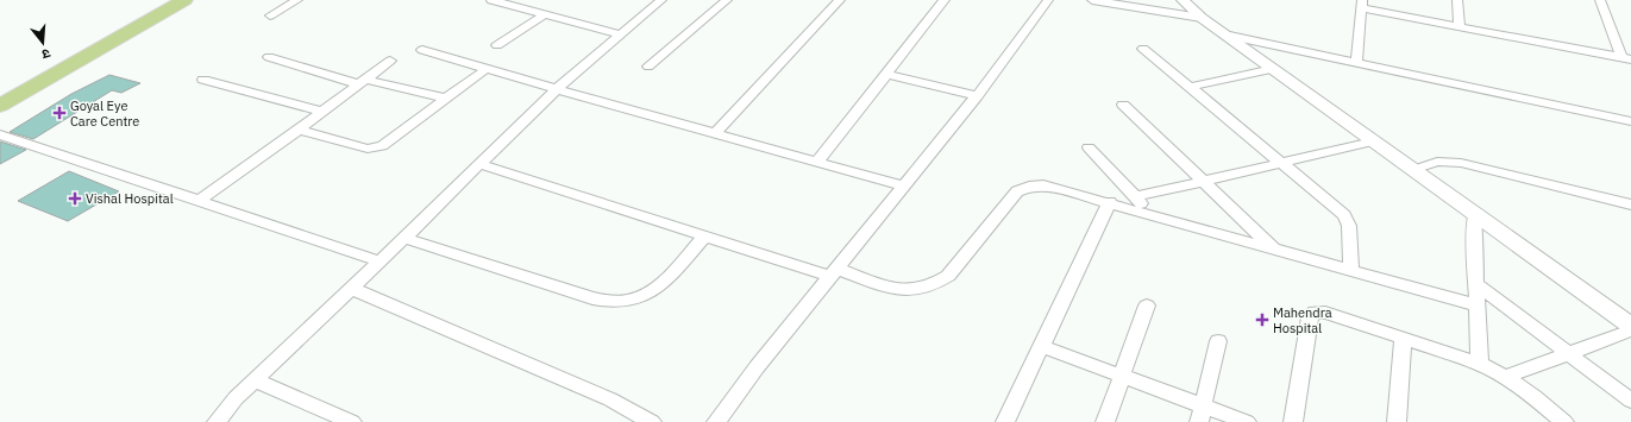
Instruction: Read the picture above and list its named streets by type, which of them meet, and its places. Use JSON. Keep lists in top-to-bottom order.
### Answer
{
  "places": {
    "health": ["Goyal Eye Care Centre", "Vishal Hospital", "Mahendra Hospital"]
  },
  "north": "bottom"
}
